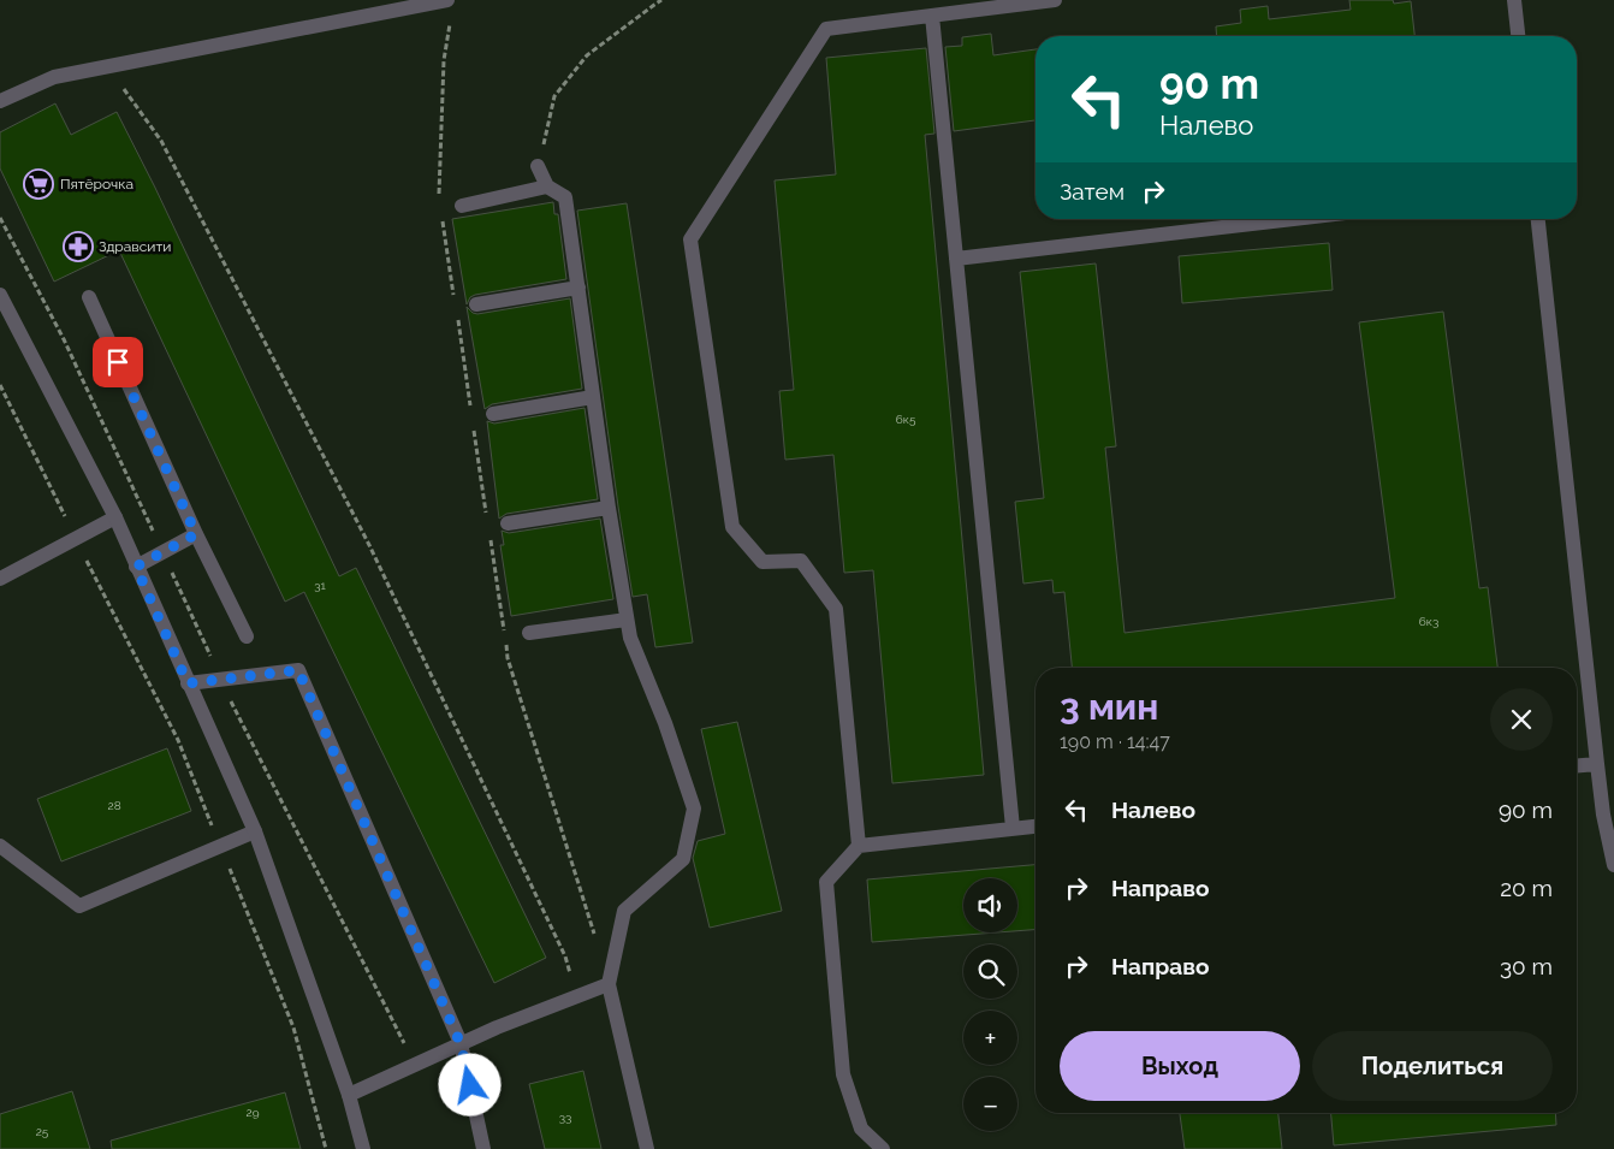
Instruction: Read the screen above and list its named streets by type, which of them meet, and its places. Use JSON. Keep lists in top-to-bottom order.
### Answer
{
  "places": {
    "supermarket": ["Пятёрочка"],
    "pharmacy": ["Здравсити"]
  },
  "house_numbers": [
    "6к5",
    "31",
    "6к3",
    "28",
    "29",
    "33",
    "25"
  ],
  "page": {
    "turn": ["90 m", "Налево"],
    "then": "Затем",
    "heading": ["3 мин", "190 m · 14:47"],
    "list": [
      {
        "name": "Налево",
        "value": "90 m"
      },
      {
        "name": "Направо",
        "value": "20 m"
      },
      {
        "name": "Направо",
        "value": "30 m"
      }
    ],
    "map_buttons": ["+", "−"],
    "buttons": ["Выход", "Поделиться"]
  }
}
